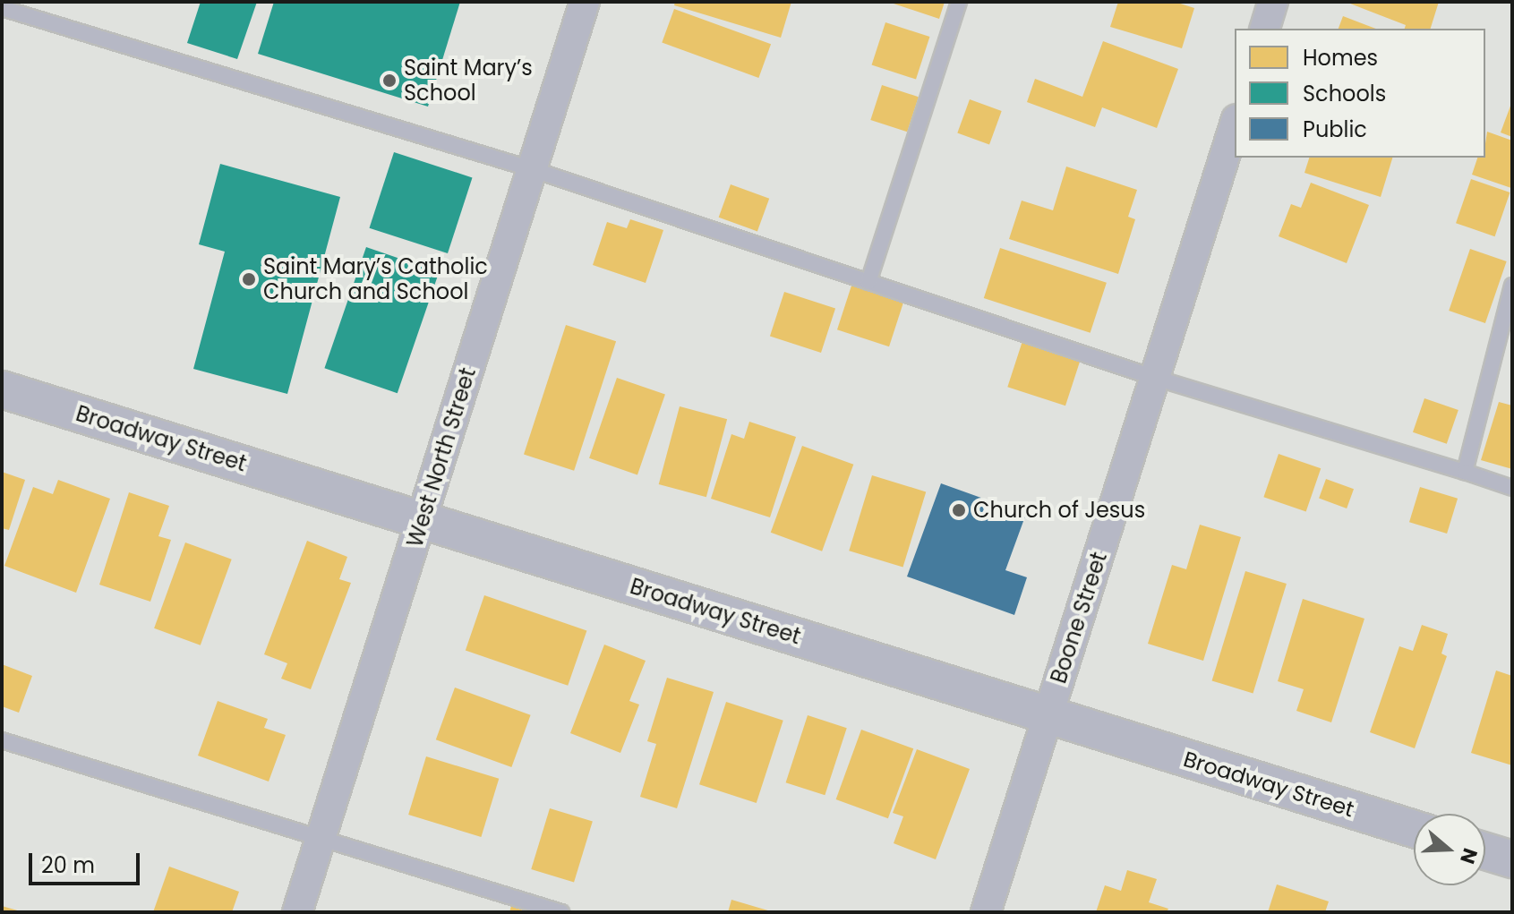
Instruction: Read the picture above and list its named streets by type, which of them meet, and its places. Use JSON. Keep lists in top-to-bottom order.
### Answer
{
  "streets": {
    "street": ["Broadway Street", "West North Street", "Boone Street"]
  },
  "crossings": [
    ["Broadway Street", "West North Street"],
    ["Broadway Street", "Boone Street"]
  ],
  "places": ["Saint Mary’s School", "Saint Mary’s Catholic Church and School", "Church of Jesus"],
  "legend": ["Homes", "Schools", "Public"],
  "scale_bar": "20 m",
  "north": "right"
}
